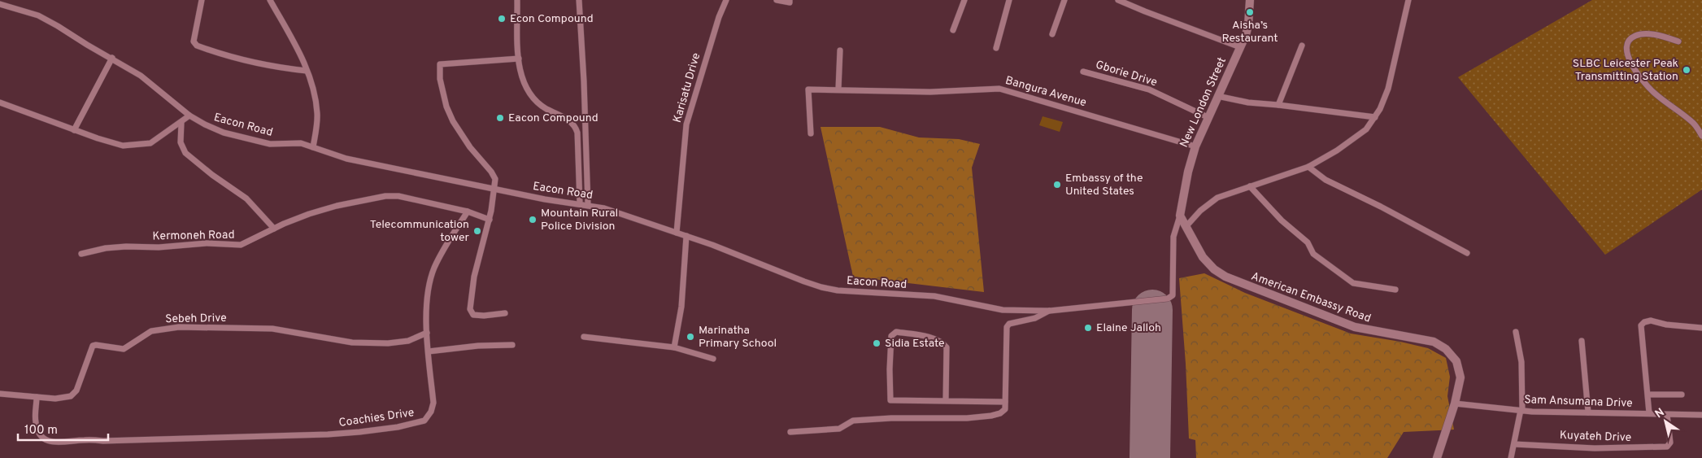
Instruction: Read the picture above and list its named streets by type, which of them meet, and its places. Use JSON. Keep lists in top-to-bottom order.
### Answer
{
  "streets": {
    "street": [
      "Gborie Drive",
      "Karisatu Drive",
      "Bangura Avenue",
      "New London Street",
      "Eacon Road",
      "Kermoneh Road",
      "American Embassy Road",
      "Sebeh Drive",
      "Sam Ansumana Drive",
      "Coachies Drive",
      "Kuyateh Drive"
    ]
  },
  "crossings": [
    ["Gborie Drive", "New London Street"],
    ["Karisatu Drive", "Eacon Road"],
    ["Bangura Avenue", "New London Street"],
    ["New London Street", "Eacon Road"],
    ["New London Street", "American Embassy Road"],
    ["Eacon Road", "American Embassy Road"],
    ["Kermoneh Road", "Coachies Drive"],
    ["American Embassy Road", "Sam Ansumana Drive"],
    ["Sebeh Drive", "Coachies Drive"],
    ["Sam Ansumana Drive", "Kuyateh Drive"]
  ],
  "places": [
    "Aisha’s Restaurant",
    "Econ Compound",
    "SLBC Leicester Peak Transmitting Station",
    "Eacon Compound",
    "Embassy of the United States",
    "Mountain Rural Police Division",
    "Telecommunication tower",
    "Elaine Jalloh",
    "Marinatha Primary School",
    "Sidia Estate"
  ],
  "scale_bar": "100 m",
  "north": "top left"
}
